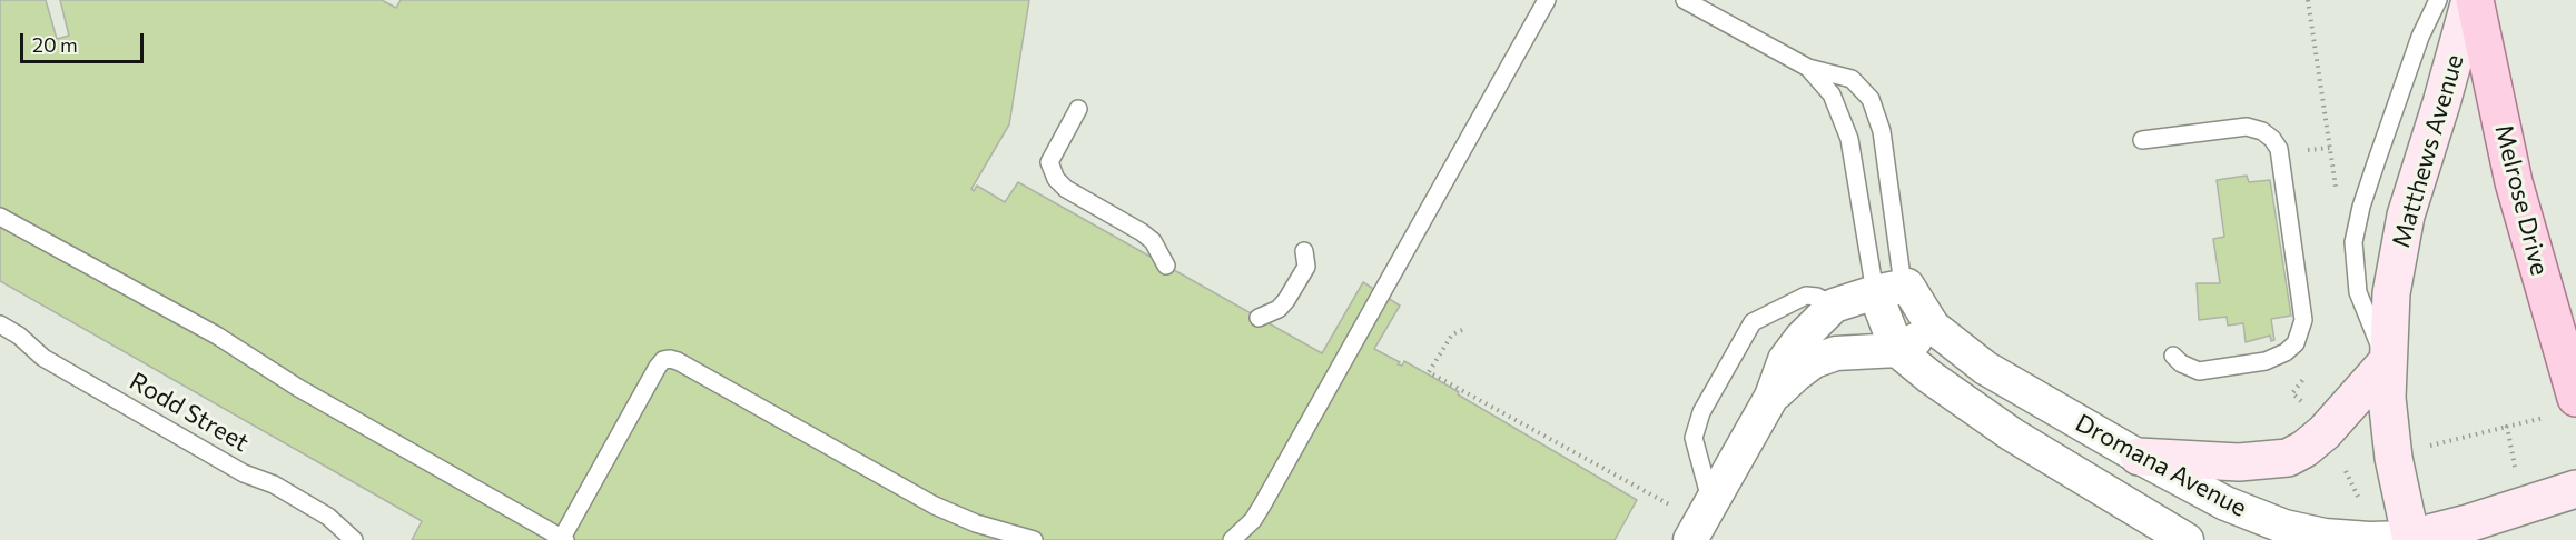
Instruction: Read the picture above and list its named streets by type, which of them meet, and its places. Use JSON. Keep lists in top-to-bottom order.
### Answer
{
  "streets": {
    "main road": ["Matthews Avenue", "Melrose Drive", "Dromana Avenue"],
    "lane": ["Rodd Street"]
  },
  "crossings": [
    ["Matthews Avenue", "Melrose Drive"],
    ["Matthews Avenue", "Dromana Avenue"]
  ],
  "scale_bar": "20 m"
}
